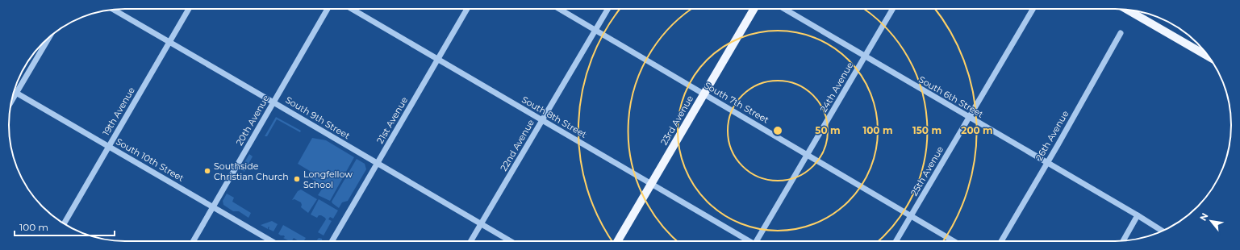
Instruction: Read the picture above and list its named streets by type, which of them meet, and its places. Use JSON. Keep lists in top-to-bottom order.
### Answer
{
  "streets": {
    "main road": ["23rd Avenue"],
    "street": [
      "24th Avenue",
      "South 6th Street",
      "South 7th Street",
      "19th Avenue",
      "South 8th Street",
      "South 9th Street",
      "20th Avenue",
      "21st Avenue",
      "26th Avenue",
      "22nd Avenue",
      "South 10th Street",
      "25th Avenue"
    ]
  },
  "crossings": [
    ["24th Avenue", "South 6th Street"],
    ["24th Avenue", "South 7th Street"],
    ["South 6th Street", "26th Avenue"],
    ["South 6th Street", "25th Avenue"],
    ["South 7th Street", "23rd Avenue"],
    ["South 7th Street", "22nd Avenue"],
    ["South 7th Street", "25th Avenue"],
    ["19th Avenue", "South 9th Street"],
    ["19th Avenue", "South 10th Street"],
    ["South 8th Street", "21st Avenue"],
    ["South 8th Street", "23rd Avenue"],
    ["South 8th Street", "22nd Avenue"],
    ["South 9th Street", "20th Avenue"],
    ["South 9th Street", "21st Avenue"],
    ["South 9th Street", "22nd Avenue"],
    ["20th Avenue", "South 10th Street"]
  ],
  "places": ["Southside Christian Church", "Longfellow School"],
  "scale_bar": "100 m",
  "north": "top left",
  "rings": [
    "50 m",
    "100 m",
    "150 m",
    "200 m"
  ]
}
